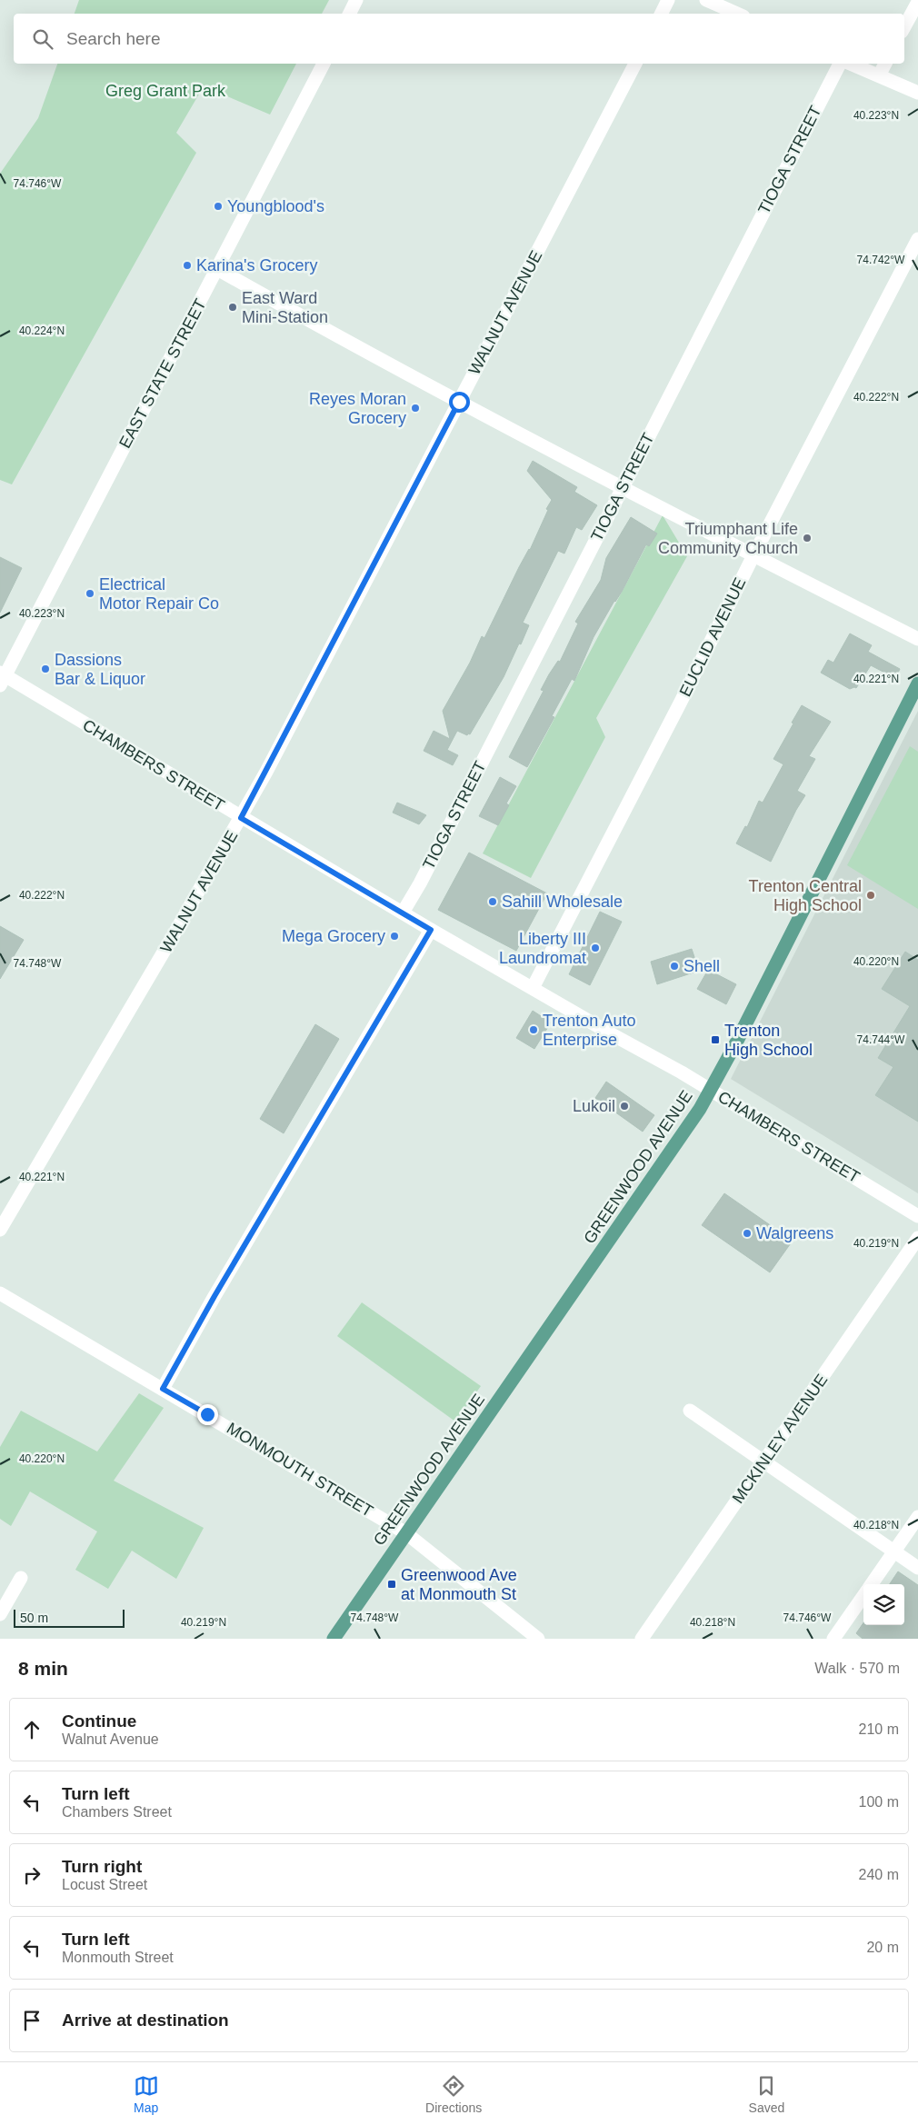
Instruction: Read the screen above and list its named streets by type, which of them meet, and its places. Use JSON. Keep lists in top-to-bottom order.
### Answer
{
  "streets": {
    "main road": ["GREENWOOD AVENUE"],
    "street": [
      "TIOGA STREET",
      "WALNUT AVENUE",
      "EAST STATE STREET",
      "EUCLID AVENUE",
      "CHAMBERS STREET",
      "MCKINLEY AVENUE",
      "MONMOUTH STREET"
    ]
  },
  "crossings": [
    ["TIOGA STREET", "CHAMBERS STREET"],
    ["WALNUT AVENUE", "CHAMBERS STREET"],
    ["EAST STATE STREET", "CHAMBERS STREET"],
    ["EUCLID AVENUE", "CHAMBERS STREET"],
    ["CHAMBERS STREET", "GREENWOOD AVENUE"],
    ["GREENWOOD AVENUE", "MONMOUTH STREET"]
  ],
  "parks": ["Greg Grant Park"],
  "places": {
    "other": [
      "Youngblood's",
      "Karina's Grocery",
      "East Ward Mini-Station",
      "Reyes Moran Grocery",
      "Triumphant Life Community Church",
      "Electrical Motor Repair Co",
      "Dassions Bar & Liquor",
      "Trenton Central High School",
      "Sahill Wholesale",
      "Mega Grocery",
      "Liberty III Laundromat",
      "Shell",
      "Trenton Auto Enterprise",
      "Lukoil",
      "Walgreens"
    ],
    "transit": ["Trenton High School", "Greenwood Ave at Monmouth St"]
  },
  "scale_bar": "50 m",
  "page": {
    "search": "Search here",
    "scale": "50 m",
    "heading": ["8 min", "Walk · 570 m"],
    "list": [
      ["Continue", "Walnut Avenue", "210 m"],
      ["Turn left", "Chambers Street", "100 m"],
      ["Turn right", "Locust Street", "240 m"],
      ["Turn left", "Monmouth Street", "20 m"],
      "Arrive at destination"
    ],
    "nav": ["Map", "Directions", "Saved"]
  },
  "coordinates": [
    "40.223°N",
    "74.746°W",
    "74.742°W",
    "40.224°N",
    "40.222°N",
    "40.221°N",
    "40.220°N",
    "74.748°W",
    "74.744°W",
    "40.219°N",
    "40.218°N"
  ]
}
